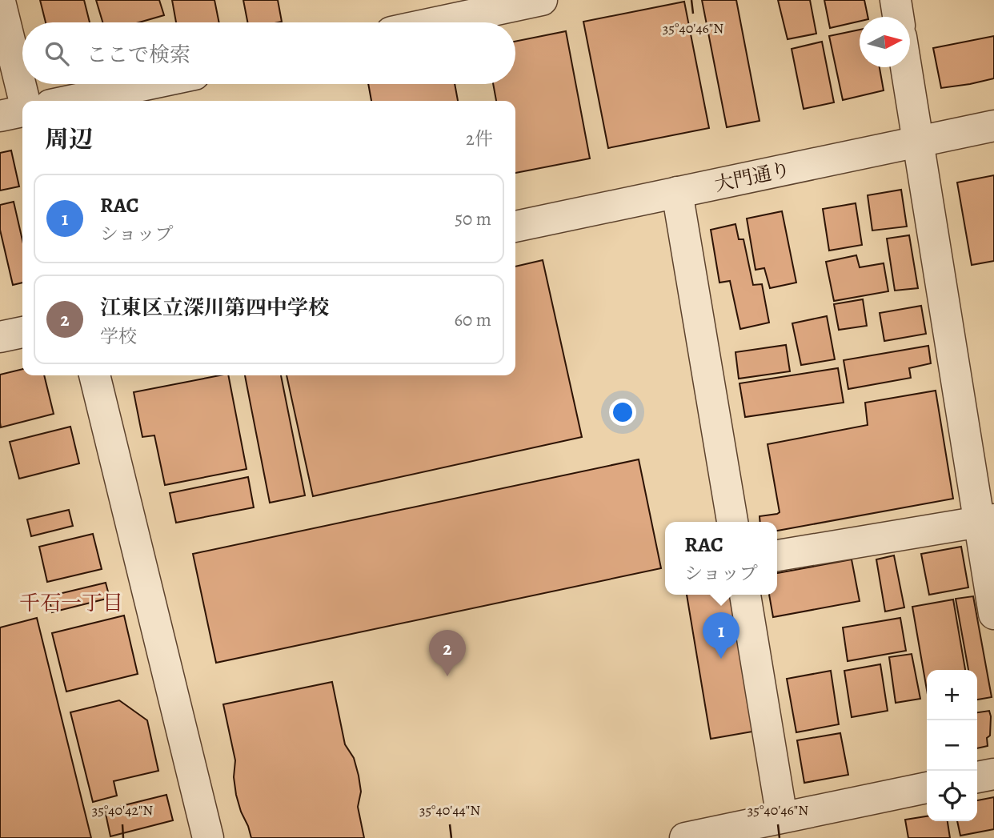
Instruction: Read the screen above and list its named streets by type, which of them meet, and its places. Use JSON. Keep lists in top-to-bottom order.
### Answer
{
  "streets": {
    "street": ["大門通り"]
  },
  "districts": ["千石一丁目"],
  "north": "right",
  "page": {
    "search": "ここで検索",
    "heading": ["周辺", "2件"],
    "list": [
      {
        "mark": "1",
        "name": "RAC",
        "note": "ショップ",
        "value": "50 m"
      },
      {
        "mark": "2",
        "name": "江東区立深川第四中学校",
        "note": "学校",
        "value": "60 m"
      }
    ],
    "popup": ["RAC", "ショップ"],
    "pins": ["1", "2"],
    "map_buttons": ["+", "−"]
  },
  "coordinates": ["35°40'46\"N", "35°40'42\"N", "35°40'44\"N"]
}
